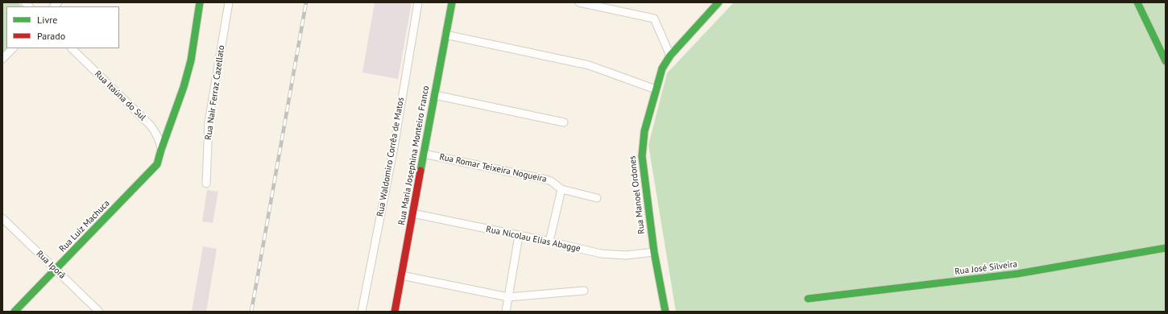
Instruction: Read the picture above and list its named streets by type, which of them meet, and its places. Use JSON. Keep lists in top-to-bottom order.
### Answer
{
  "streets": {
    "street": [
      "Rua Nair Ferraz Cazellato",
      "Rua Itaúna do Sul",
      "Rua Maria Josephina Monteiro Franco",
      "Rua Waldomiro Corrêa de Matos",
      "Rua Romar Teixeira Nogueira",
      "Rua Manoel Ordones",
      "Rua Luiz Machuca",
      "Rua Nicolau Elias Abagge",
      "Rua Iporã",
      "Rua José Silveira"
    ]
  },
  "crossings": [
    ["Rua Itaúna do Sul", "Rua Luiz Machuca"],
    ["Rua Maria Josephina Monteiro Franco", "Rua Romar Teixeira Nogueira"],
    ["Rua Maria Josephina Monteiro Franco", "Rua Nicolau Elias Abagge"],
    ["Rua Manoel Ordones", "Rua Nicolau Elias Abagge"],
    ["Rua Luiz Machuca", "Rua Iporã"]
  ],
  "legend": ["Livre", "Parado"]
}
